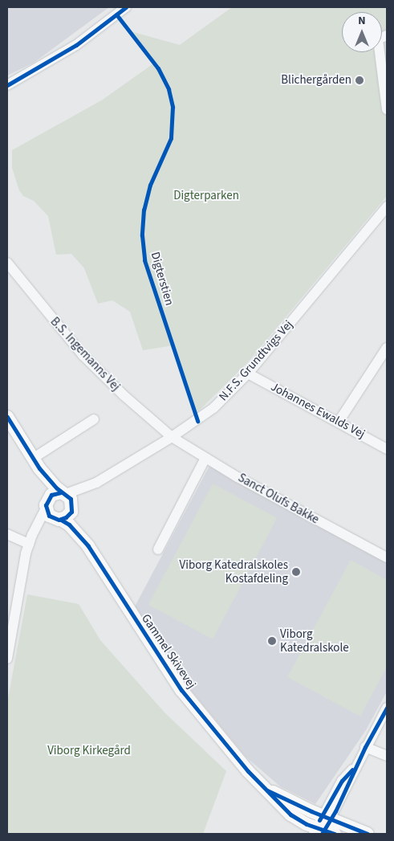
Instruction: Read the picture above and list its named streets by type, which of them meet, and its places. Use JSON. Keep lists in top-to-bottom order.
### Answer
{
  "streets": {
    "main road": ["Gammel Skivevej"],
    "street": [
      "B.S. Ingemanns Vej",
      "N.F.S. Grundtvigs Vej",
      "Johannes Ewalds Vej",
      "Sanct Olufs Bakke"
    ],
    "cycle path": ["Digterstien"]
  },
  "crossings": [
    ["B.S. Ingemanns Vej", "N.F.S. Grundtvigs Vej"],
    ["B.S. Ingemanns Vej", "Sanct Olufs Bakke"],
    ["N.F.S. Grundtvigs Vej", "Johannes Ewalds Vej"],
    ["N.F.S. Grundtvigs Vej", "Sanct Olufs Bakke"],
    ["N.F.S. Grundtvigs Vej", "Gammel Skivevej"]
  ],
  "parks": ["Digterparken", "Viborg Kirkegård"],
  "places": ["Blichergården", "Viborg Katedralskoles Kostafdeling", "Viborg Katedralskole"],
  "north": "top"
}
